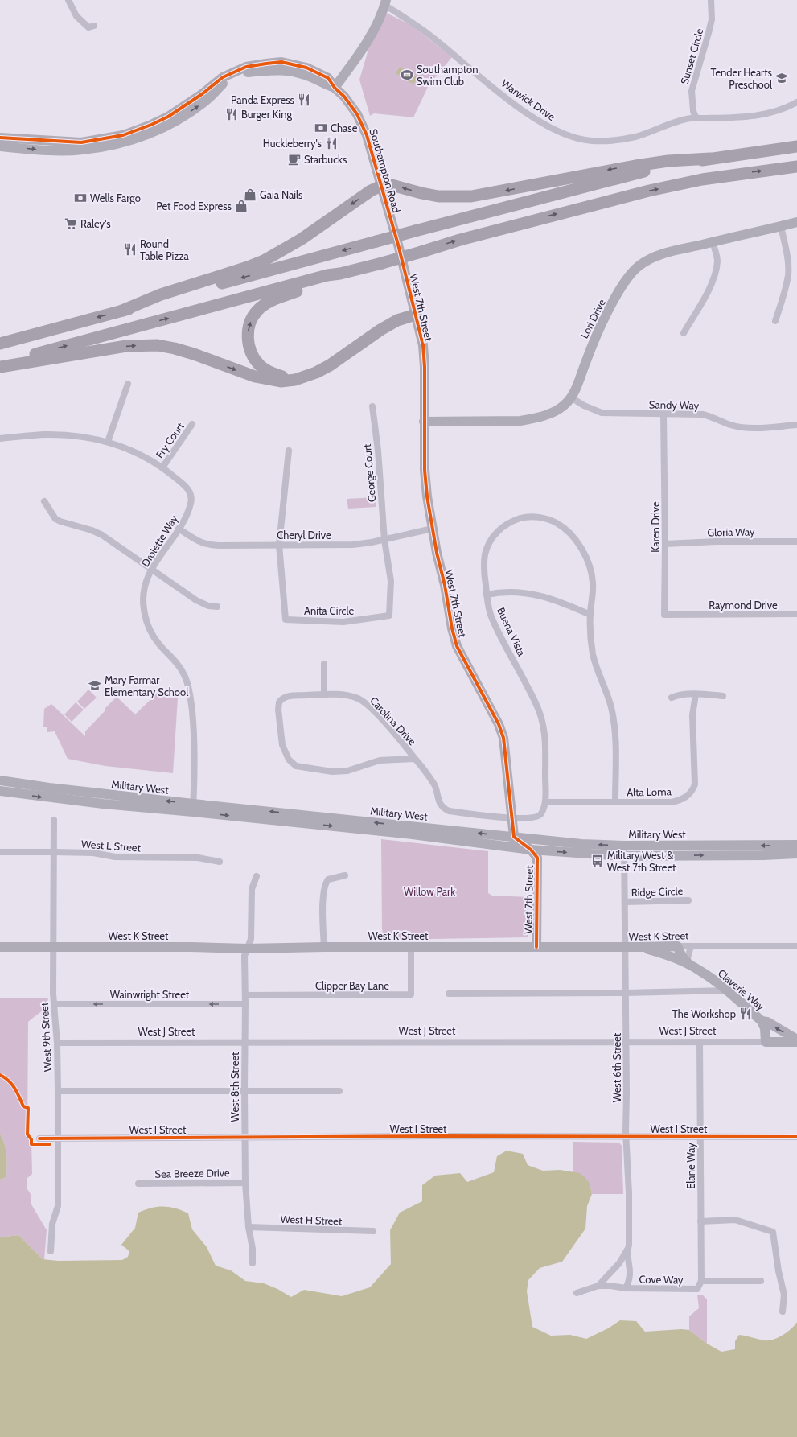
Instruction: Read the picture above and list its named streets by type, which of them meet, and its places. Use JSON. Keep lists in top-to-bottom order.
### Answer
{
  "streets": {
    "street": [
      "Sunset Circle",
      "Warwick Drive",
      "Southampton Road",
      "West 7th Street",
      "Lori Drive",
      "Sandy Way",
      "Fry Court",
      "George Court",
      "Karen Drive",
      "Gloria Way",
      "Cheryl Drive",
      "Drolette Way",
      "Raymond Drive",
      "Anita Circle",
      "Buena Vista",
      "Carolina Drive",
      "Military West",
      "Alta Loma",
      "West L Street",
      "Ridge Circle",
      "West K Street",
      "Clipper Bay Lane",
      "Claverie Way",
      "Wainwright Street",
      "West J Street",
      "West 9th Street",
      "West 6th Street",
      "West 8th Street",
      "West I Street",
      "Elane Way",
      "Sea Breeze Drive",
      "West H Street",
      "Cove Way"
    ]
  },
  "crossings": [
    ["Sunset Circle", "Warwick Drive"],
    ["Southampton Road", "West 7th Street"],
    ["West 7th Street", "Lori Drive"],
    ["West 7th Street", "Cheryl Drive"],
    ["West 7th Street", "Buena Vista"],
    ["West 7th Street", "Carolina Drive"],
    ["West 7th Street", "Military West"],
    ["West 7th Street", "West K Street"],
    ["Lori Drive", "Sandy Way"],
    ["Sandy Way", "Karen Drive"],
    ["Fry Court", "Drolette Way"],
    ["George Court", "Cheryl Drive"],
    ["George Court", "Anita Circle"],
    ["Karen Drive", "Gloria Way"],
    ["Karen Drive", "Raymond Drive"],
    ["Cheryl Drive", "Drolette Way"],
    ["Cheryl Drive", "Anita Circle"],
    ["Drolette Way", "Military West"],
    ["Buena Vista", "Carolina Drive"],
    ["Buena Vista", "Alta Loma"],
    ["Military West", "West 6th Street"],
    ["West L Street", "West 9th Street"],
    ["Ridge Circle", "West 6th Street"],
    ["West K Street", "Clipper Bay Lane"],
    ["West K Street", "Claverie Way"],
    ["West K Street", "West 9th Street"],
    ["West K Street", "West 6th Street"],
    ["West K Street", "West 8th Street"],
    ["Clipper Bay Lane", "West 8th Street"],
    ["Claverie Way", "West J Street"],
    ["Wainwright Street", "West 9th Street"],
    ["Wainwright Street", "West 8th Street"],
    ["West J Street", "West 9th Street"],
    ["West J Street", "West 6th Street"],
    ["West J Street", "West 8th Street"],
    ["West J Street", "Elane Way"],
    ["West 9th Street", "West I Street"],
    ["West 6th Street", "West I Street"],
    ["West 6th Street", "Cove Way"],
    ["West 8th Street", "West I Street"],
    ["West 8th Street", "Sea Breeze Drive"],
    ["West 8th Street", "West H Street"],
    ["West I Street", "Elane Way"],
    ["Elane Way", "Cove Way"]
  ],
  "one_way": ["Wainwright Street"],
  "parks": ["Willow Park"],
  "places": {
    "sports": ["Southampton Swim Club"],
    "school or university": ["Tender Hearts Preschool", "Mary Farmar Elementary School"],
    "restaurant": [
      "Panda Express",
      "Burger King",
      "Huckleberry's",
      "Round Table Pizza",
      "The Workshop"
    ],
    "bank": ["Chase", "Wells Fargo"],
    "cafe": ["Starbucks"],
    "shop": ["Gaia Nails", "Pet Food Express"],
    "supermarket": ["Raley's"],
    "bus stop": ["Military West & West 7th Street"]
  }
}
